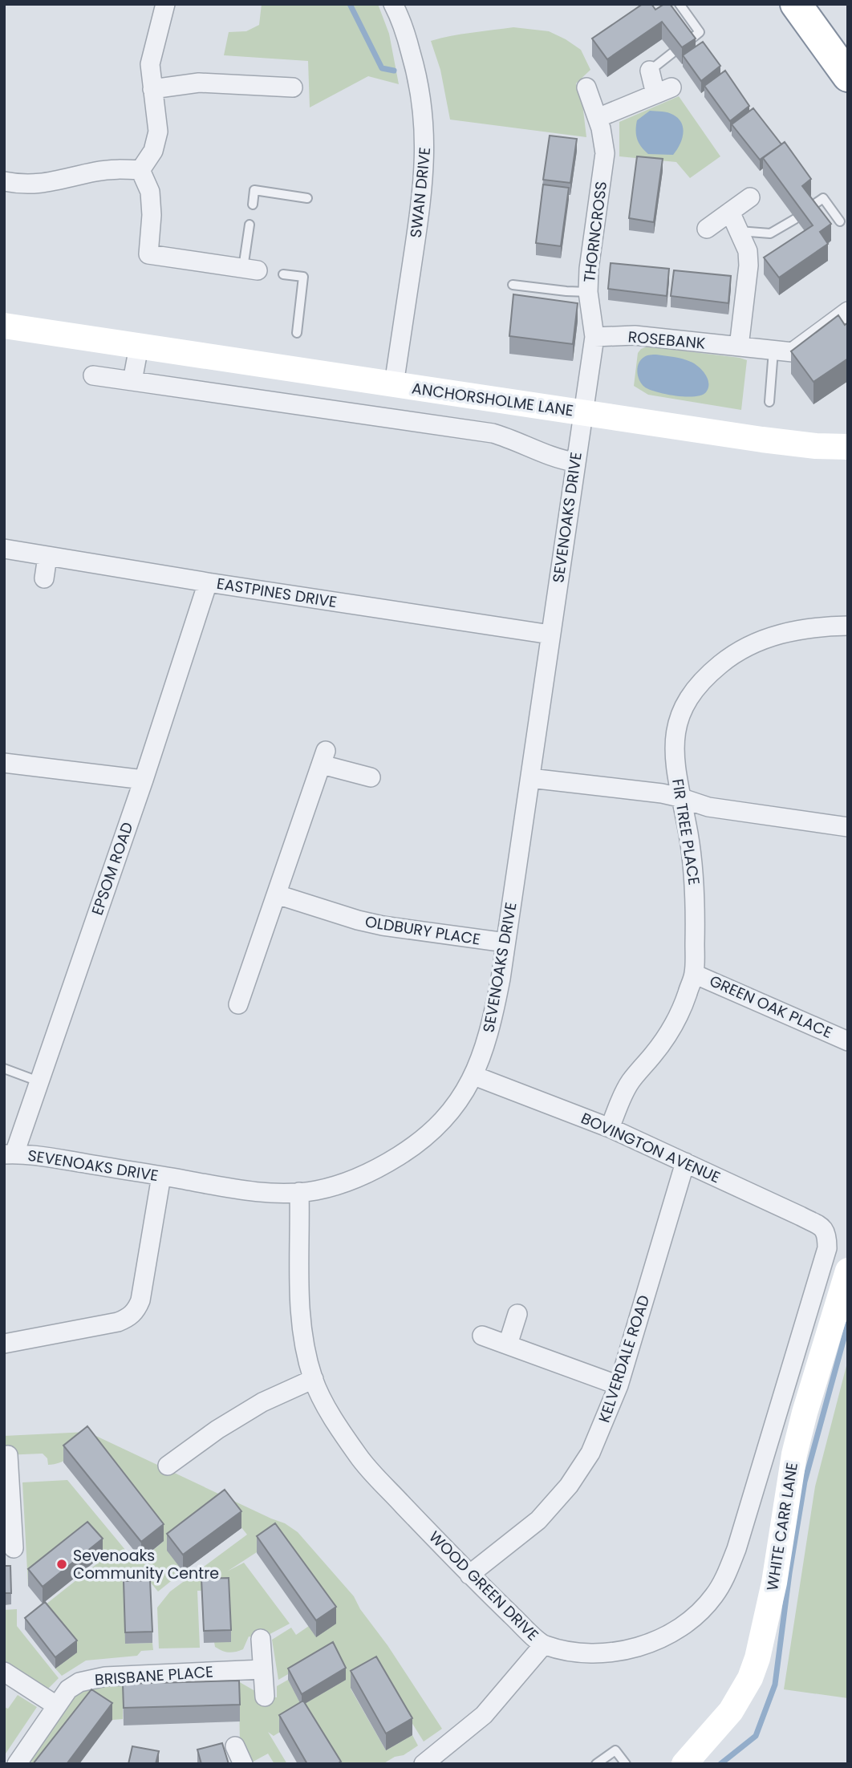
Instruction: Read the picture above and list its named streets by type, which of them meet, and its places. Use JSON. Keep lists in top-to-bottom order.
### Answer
{
  "streets": {
    "street": [
      "SWAN DRIVE",
      "THORNCROSS",
      "ROSEBANK",
      "ANCHORSHOLME LANE",
      "SEVENOAKS DRIVE",
      "EASTPINES DRIVE",
      "FIR TREE PLACE",
      "EPSOM ROAD",
      "OLDBURY PLACE",
      "GREEN OAK PLACE",
      "BOVINGTON AVENUE",
      "KELVERDALE ROAD",
      "WHITE CARR LANE",
      "WOOD GREEN DRIVE",
      "BRISBANE PLACE"
    ]
  },
  "crossings": [
    ["SWAN DRIVE", "ANCHORSHOLME LANE"],
    ["THORNCROSS", "ROSEBANK"],
    ["THORNCROSS", "ANCHORSHOLME LANE"],
    ["THORNCROSS", "SEVENOAKS DRIVE"],
    ["ANCHORSHOLME LANE", "SEVENOAKS DRIVE"],
    ["SEVENOAKS DRIVE", "EASTPINES DRIVE"],
    ["SEVENOAKS DRIVE", "EPSOM ROAD"],
    ["SEVENOAKS DRIVE", "OLDBURY PLACE"],
    ["SEVENOAKS DRIVE", "BOVINGTON AVENUE"],
    ["SEVENOAKS DRIVE", "WOOD GREEN DRIVE"],
    ["EASTPINES DRIVE", "EPSOM ROAD"],
    ["FIR TREE PLACE", "GREEN OAK PLACE"],
    ["FIR TREE PLACE", "BOVINGTON AVENUE"],
    ["BOVINGTON AVENUE", "KELVERDALE ROAD"],
    ["BOVINGTON AVENUE", "WOOD GREEN DRIVE"],
    ["KELVERDALE ROAD", "WOOD GREEN DRIVE"]
  ],
  "places": ["Sevenoaks Community Centre"]
}
